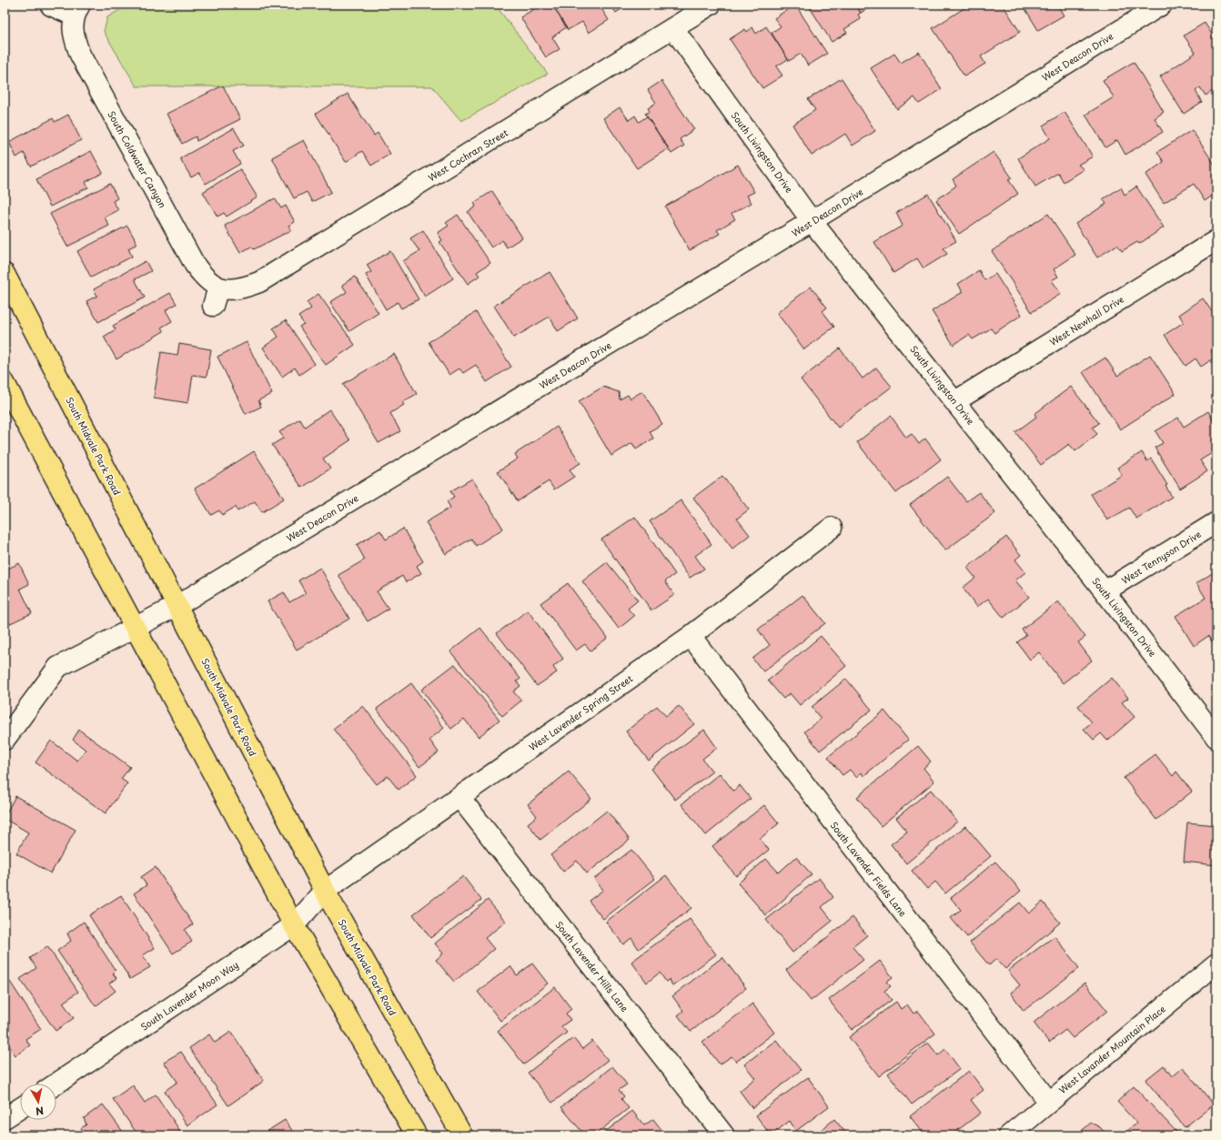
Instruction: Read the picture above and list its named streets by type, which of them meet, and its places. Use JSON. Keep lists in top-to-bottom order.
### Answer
{
  "streets": {
    "main road": ["South Midvale Park Road"],
    "street": [
      "West Deacon Drive",
      "South Livingston Drive",
      "West Cochran Street",
      "South Coldwater Canyon",
      "West Newhall Drive",
      "West Tennyson Drive",
      "West Lavender Spring Street",
      "South Lavender Fields Lane",
      "South Lavender Hills Lane",
      "South Lavender Moon Way",
      "West Lavander Mountain Place"
    ]
  },
  "crossings": [
    ["West Deacon Drive", "South Livingston Drive"],
    ["West Deacon Drive", "South Midvale Park Road"],
    ["South Livingston Drive", "West Cochran Street"],
    ["South Livingston Drive", "West Newhall Drive"],
    ["South Livingston Drive", "West Tennyson Drive"],
    ["West Cochran Street", "South Coldwater Canyon"],
    ["South Midvale Park Road", "West Lavender Spring Street"],
    ["South Midvale Park Road", "South Lavender Moon Way"],
    ["West Lavender Spring Street", "South Lavender Fields Lane"],
    ["West Lavender Spring Street", "South Lavender Hills Lane"],
    ["West Lavender Spring Street", "South Lavender Moon Way"],
    ["South Lavender Fields Lane", "West Lavander Mountain Place"]
  ],
  "north": "bottom"
}
